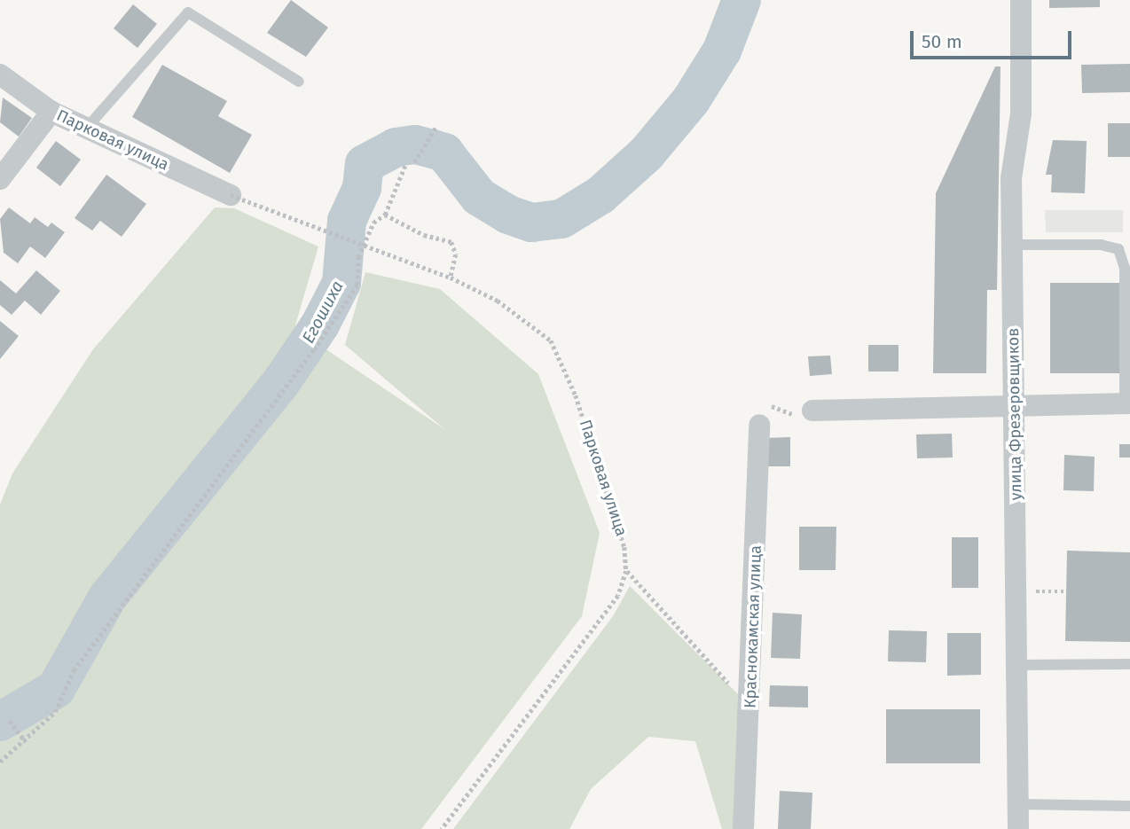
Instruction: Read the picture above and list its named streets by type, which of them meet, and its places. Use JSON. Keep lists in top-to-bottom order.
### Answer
{
  "streets": {
    "street": ["Парковая улица", "улица Фрезеровщиков", "Краснокамская улица"]
  },
  "water": ["Егошиха"],
  "scale_bar": "50 m"
}
